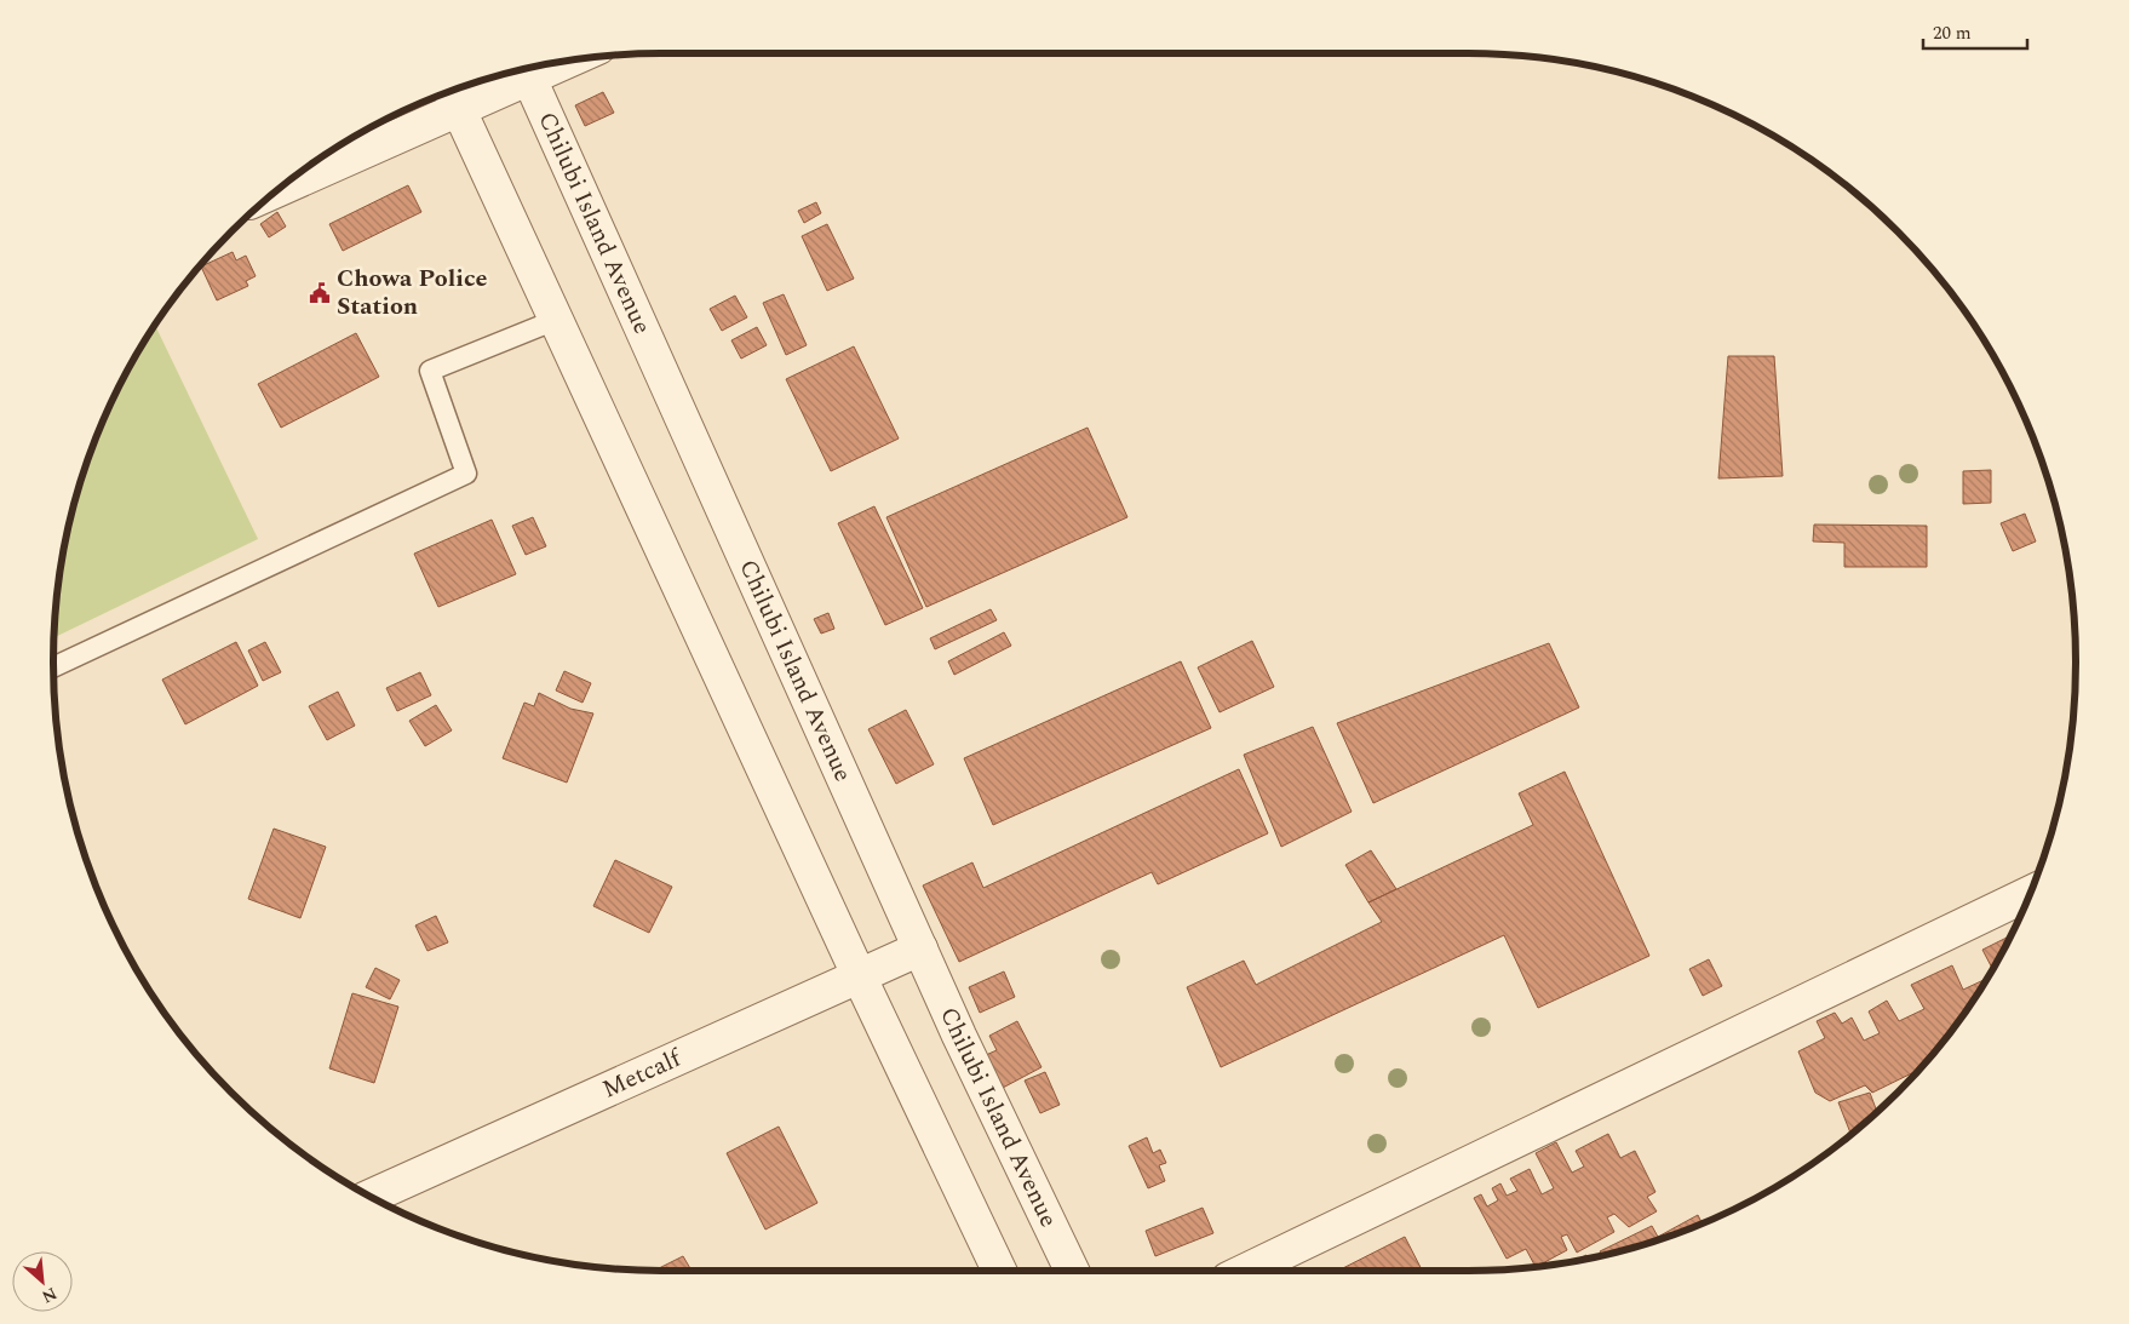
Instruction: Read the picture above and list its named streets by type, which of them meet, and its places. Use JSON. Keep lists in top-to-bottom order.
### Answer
{
  "streets": {
    "street": ["Chilubi Island Avenue", "Metcalf"]
  },
  "crossings": [
    ["Chilubi Island Avenue", "Metcalf"]
  ],
  "places": {
    "public building": ["Chowa Police Station"]
  },
  "scale_bar": "20 m",
  "north": "bottom right"
}
